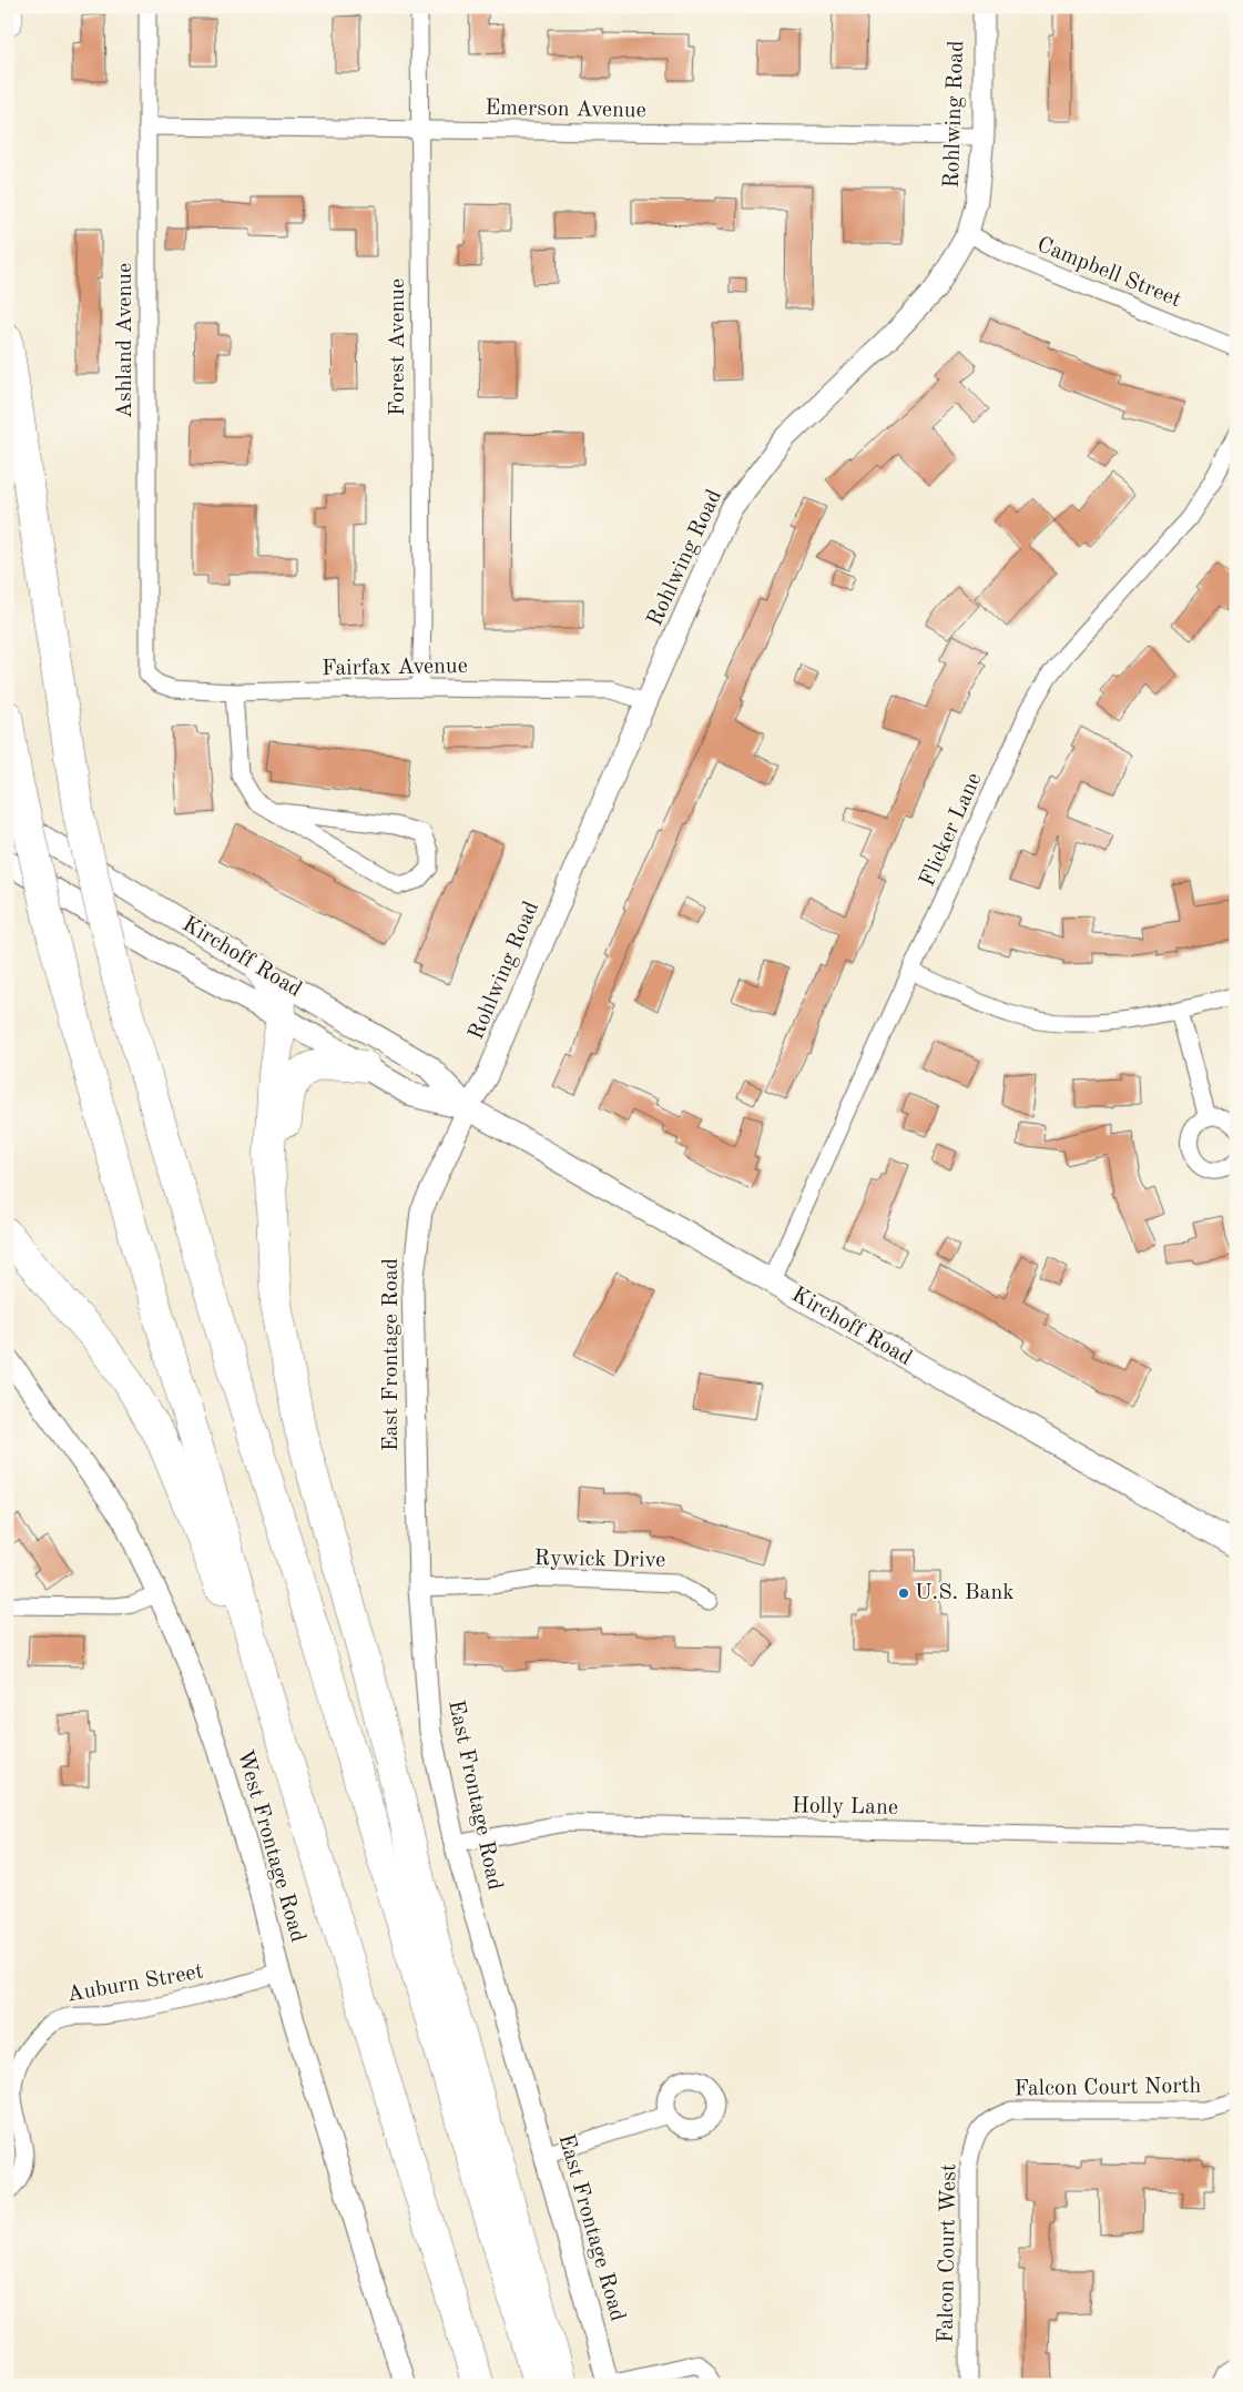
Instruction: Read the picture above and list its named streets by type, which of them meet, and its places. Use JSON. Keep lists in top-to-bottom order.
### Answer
{
  "streets": {
    "main road": ["Kirchoff Road"],
    "street": [
      "Emerson Avenue",
      "Rohlwing Road",
      "Campbell Street",
      "Ashland Avenue",
      "Forest Avenue",
      "Fairfax Avenue",
      "Flicker Lane",
      "East Frontage Road",
      "Rywick Drive",
      "Holly Lane",
      "West Frontage Road",
      "Auburn Street",
      "Falcon Court North",
      "Falcon Court West"
    ]
  },
  "crossings": [
    ["Emerson Avenue", "Rohlwing Road"],
    ["Emerson Avenue", "Ashland Avenue"],
    ["Emerson Avenue", "Forest Avenue"],
    ["Rohlwing Road", "Campbell Street"],
    ["Rohlwing Road", "Fairfax Avenue"],
    ["Rohlwing Road", "Kirchoff Road"],
    ["Rohlwing Road", "East Frontage Road"],
    ["Ashland Avenue", "Fairfax Avenue"],
    ["Forest Avenue", "Fairfax Avenue"],
    ["Flicker Lane", "Kirchoff Road"],
    ["Kirchoff Road", "East Frontage Road"],
    ["East Frontage Road", "Rywick Drive"],
    ["East Frontage Road", "Holly Lane"],
    ["West Frontage Road", "Auburn Street"],
    ["Falcon Court North", "Falcon Court West"]
  ],
  "places": ["U.S. Bank"]
}
